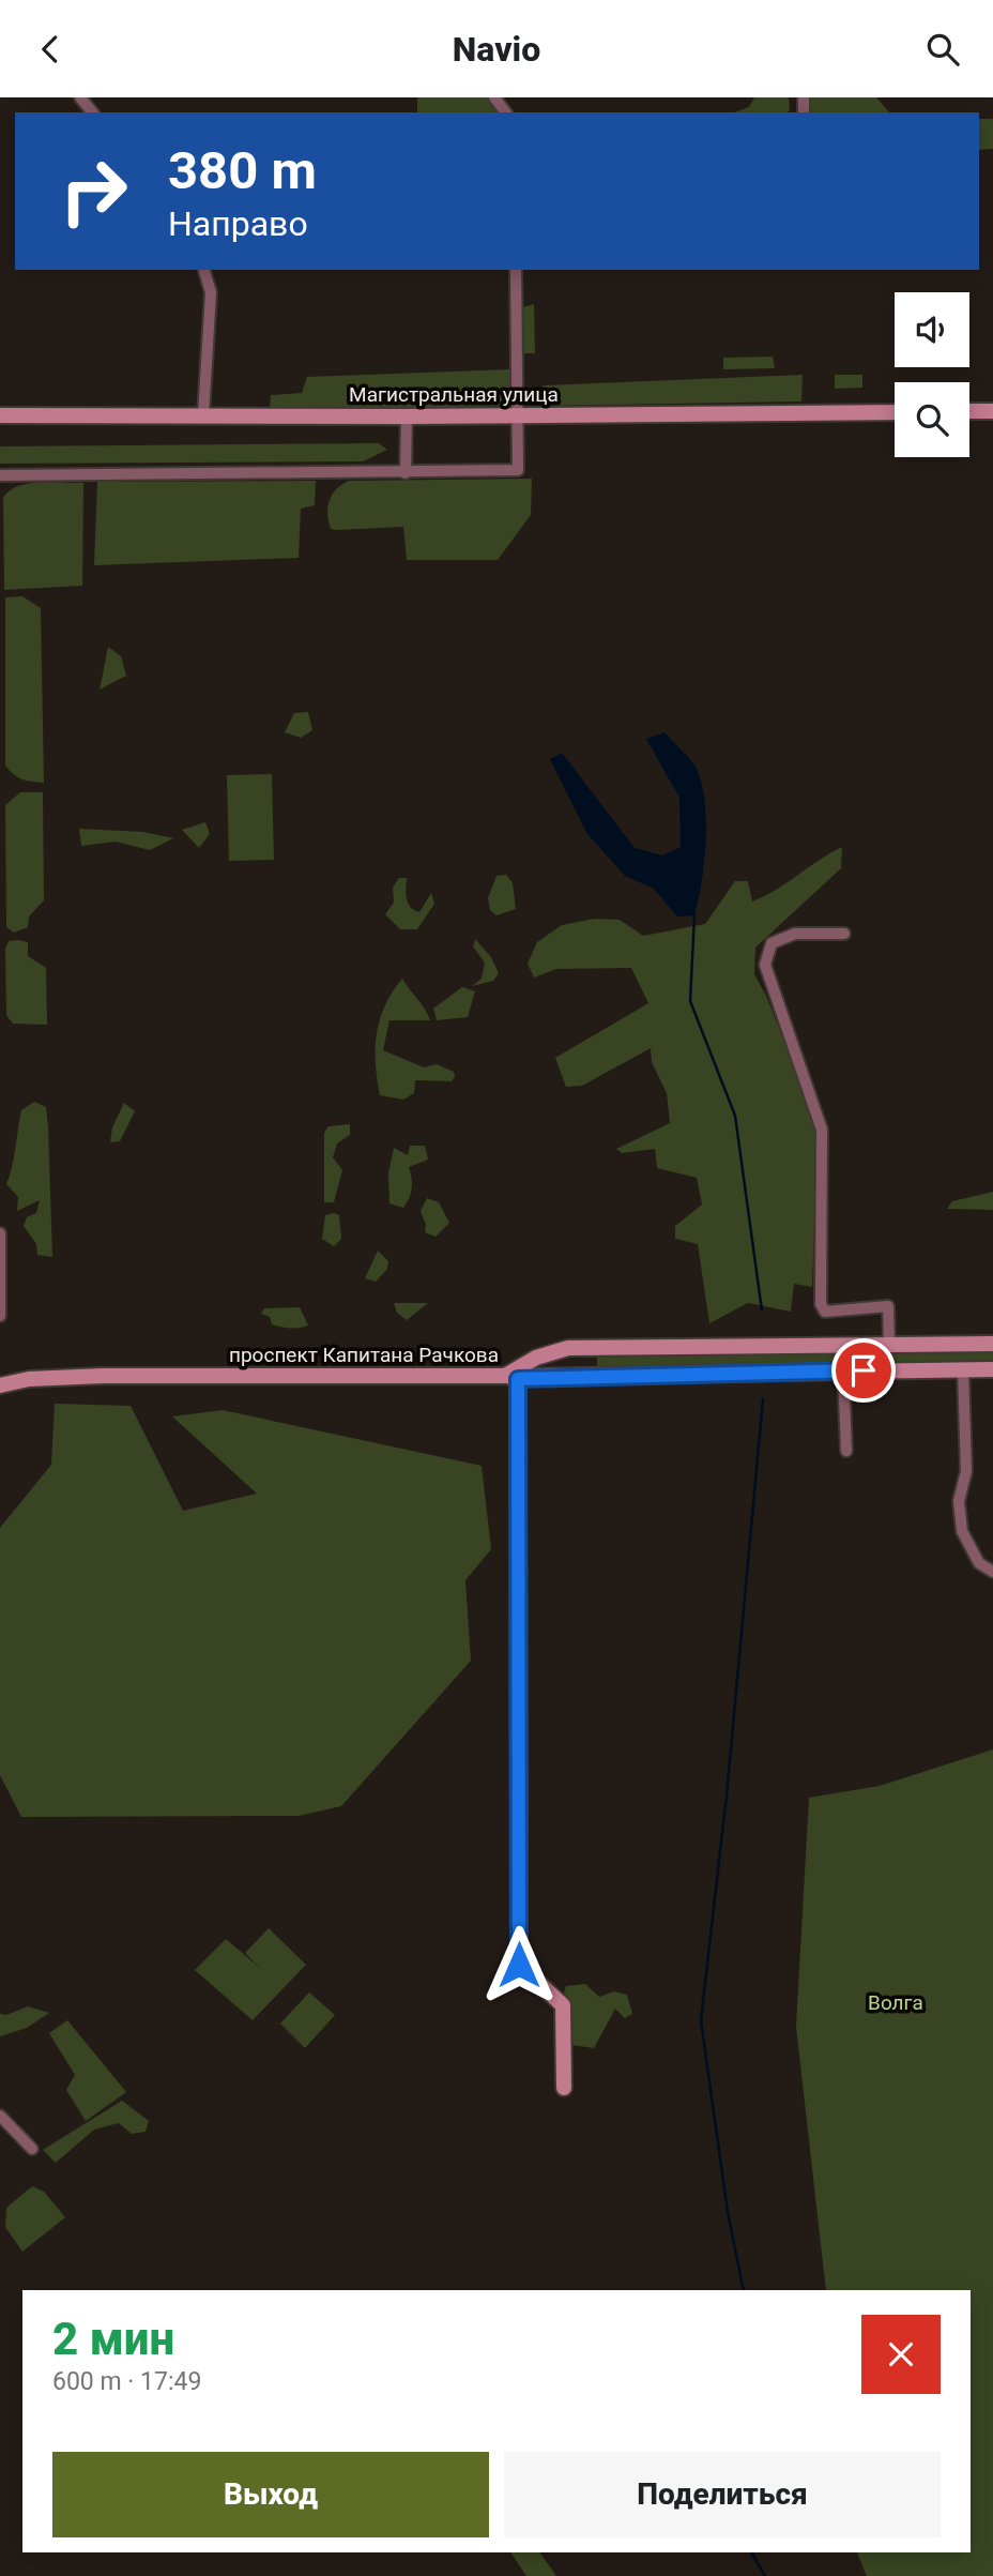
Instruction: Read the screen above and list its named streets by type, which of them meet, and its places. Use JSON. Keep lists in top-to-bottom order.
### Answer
{
  "streets": {
    "street": ["Магистральная улица", "проспект Капитана Рачкова"]
  },
  "parks": ["Волга"],
  "page": {
    "header": "Navio",
    "turn": ["380 m", "Направо"],
    "heading": ["2 мин", "600 m · 17:49"],
    "buttons": ["Выход", "Поделиться"]
  }
}
